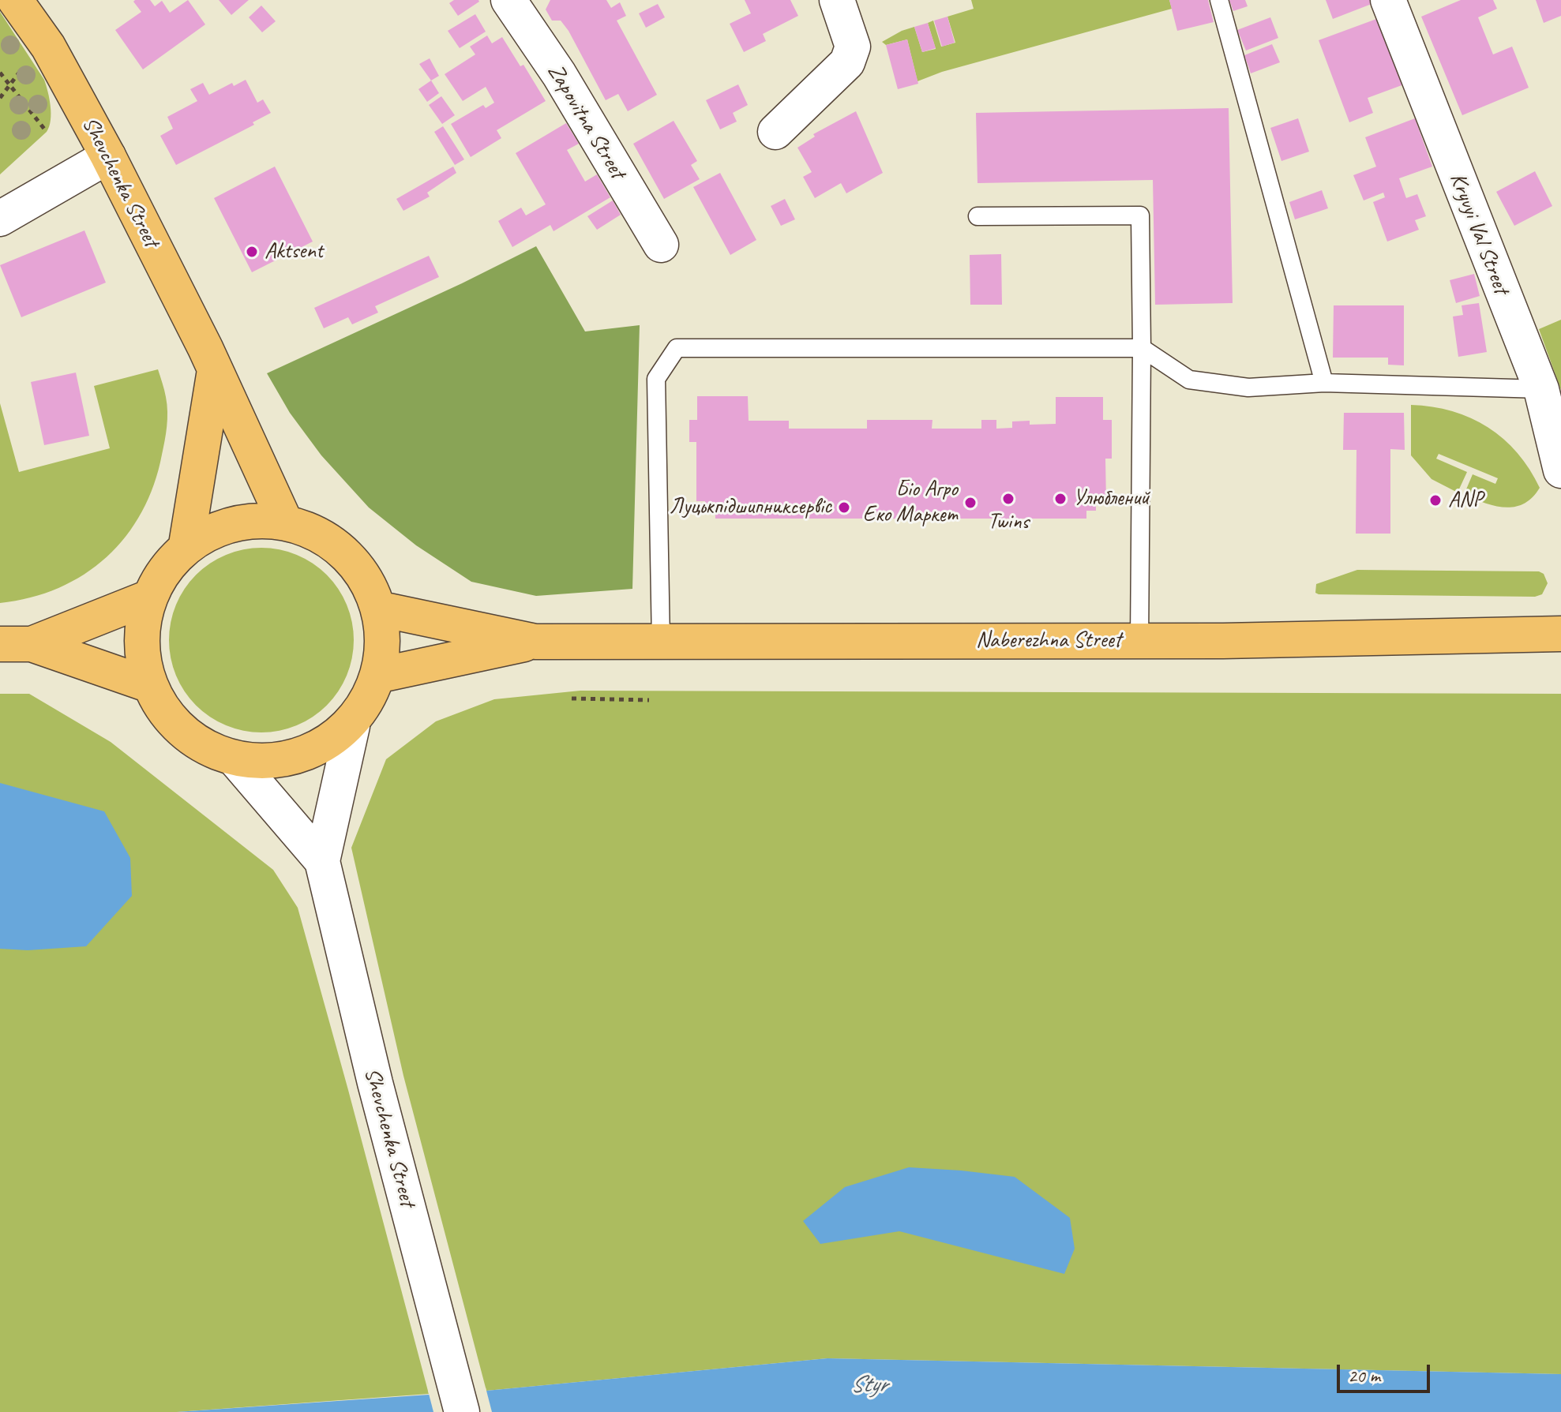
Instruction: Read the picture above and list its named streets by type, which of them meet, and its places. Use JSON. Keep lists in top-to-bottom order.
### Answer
{
  "streets": {
    "main road": ["Shevchenka Street", "Naberezhna Street"],
    "street": ["Zapovitna Street", "Kryvyi Val Street"]
  },
  "water": ["Styr"],
  "places": [
    "Aktsent",
    "Twins",
    "Улюблений",
    "ANP",
    "Біо Агро Еко Маркет",
    "Луцькпідшипниксервіс"
  ],
  "scale_bar": "20 m"
}
